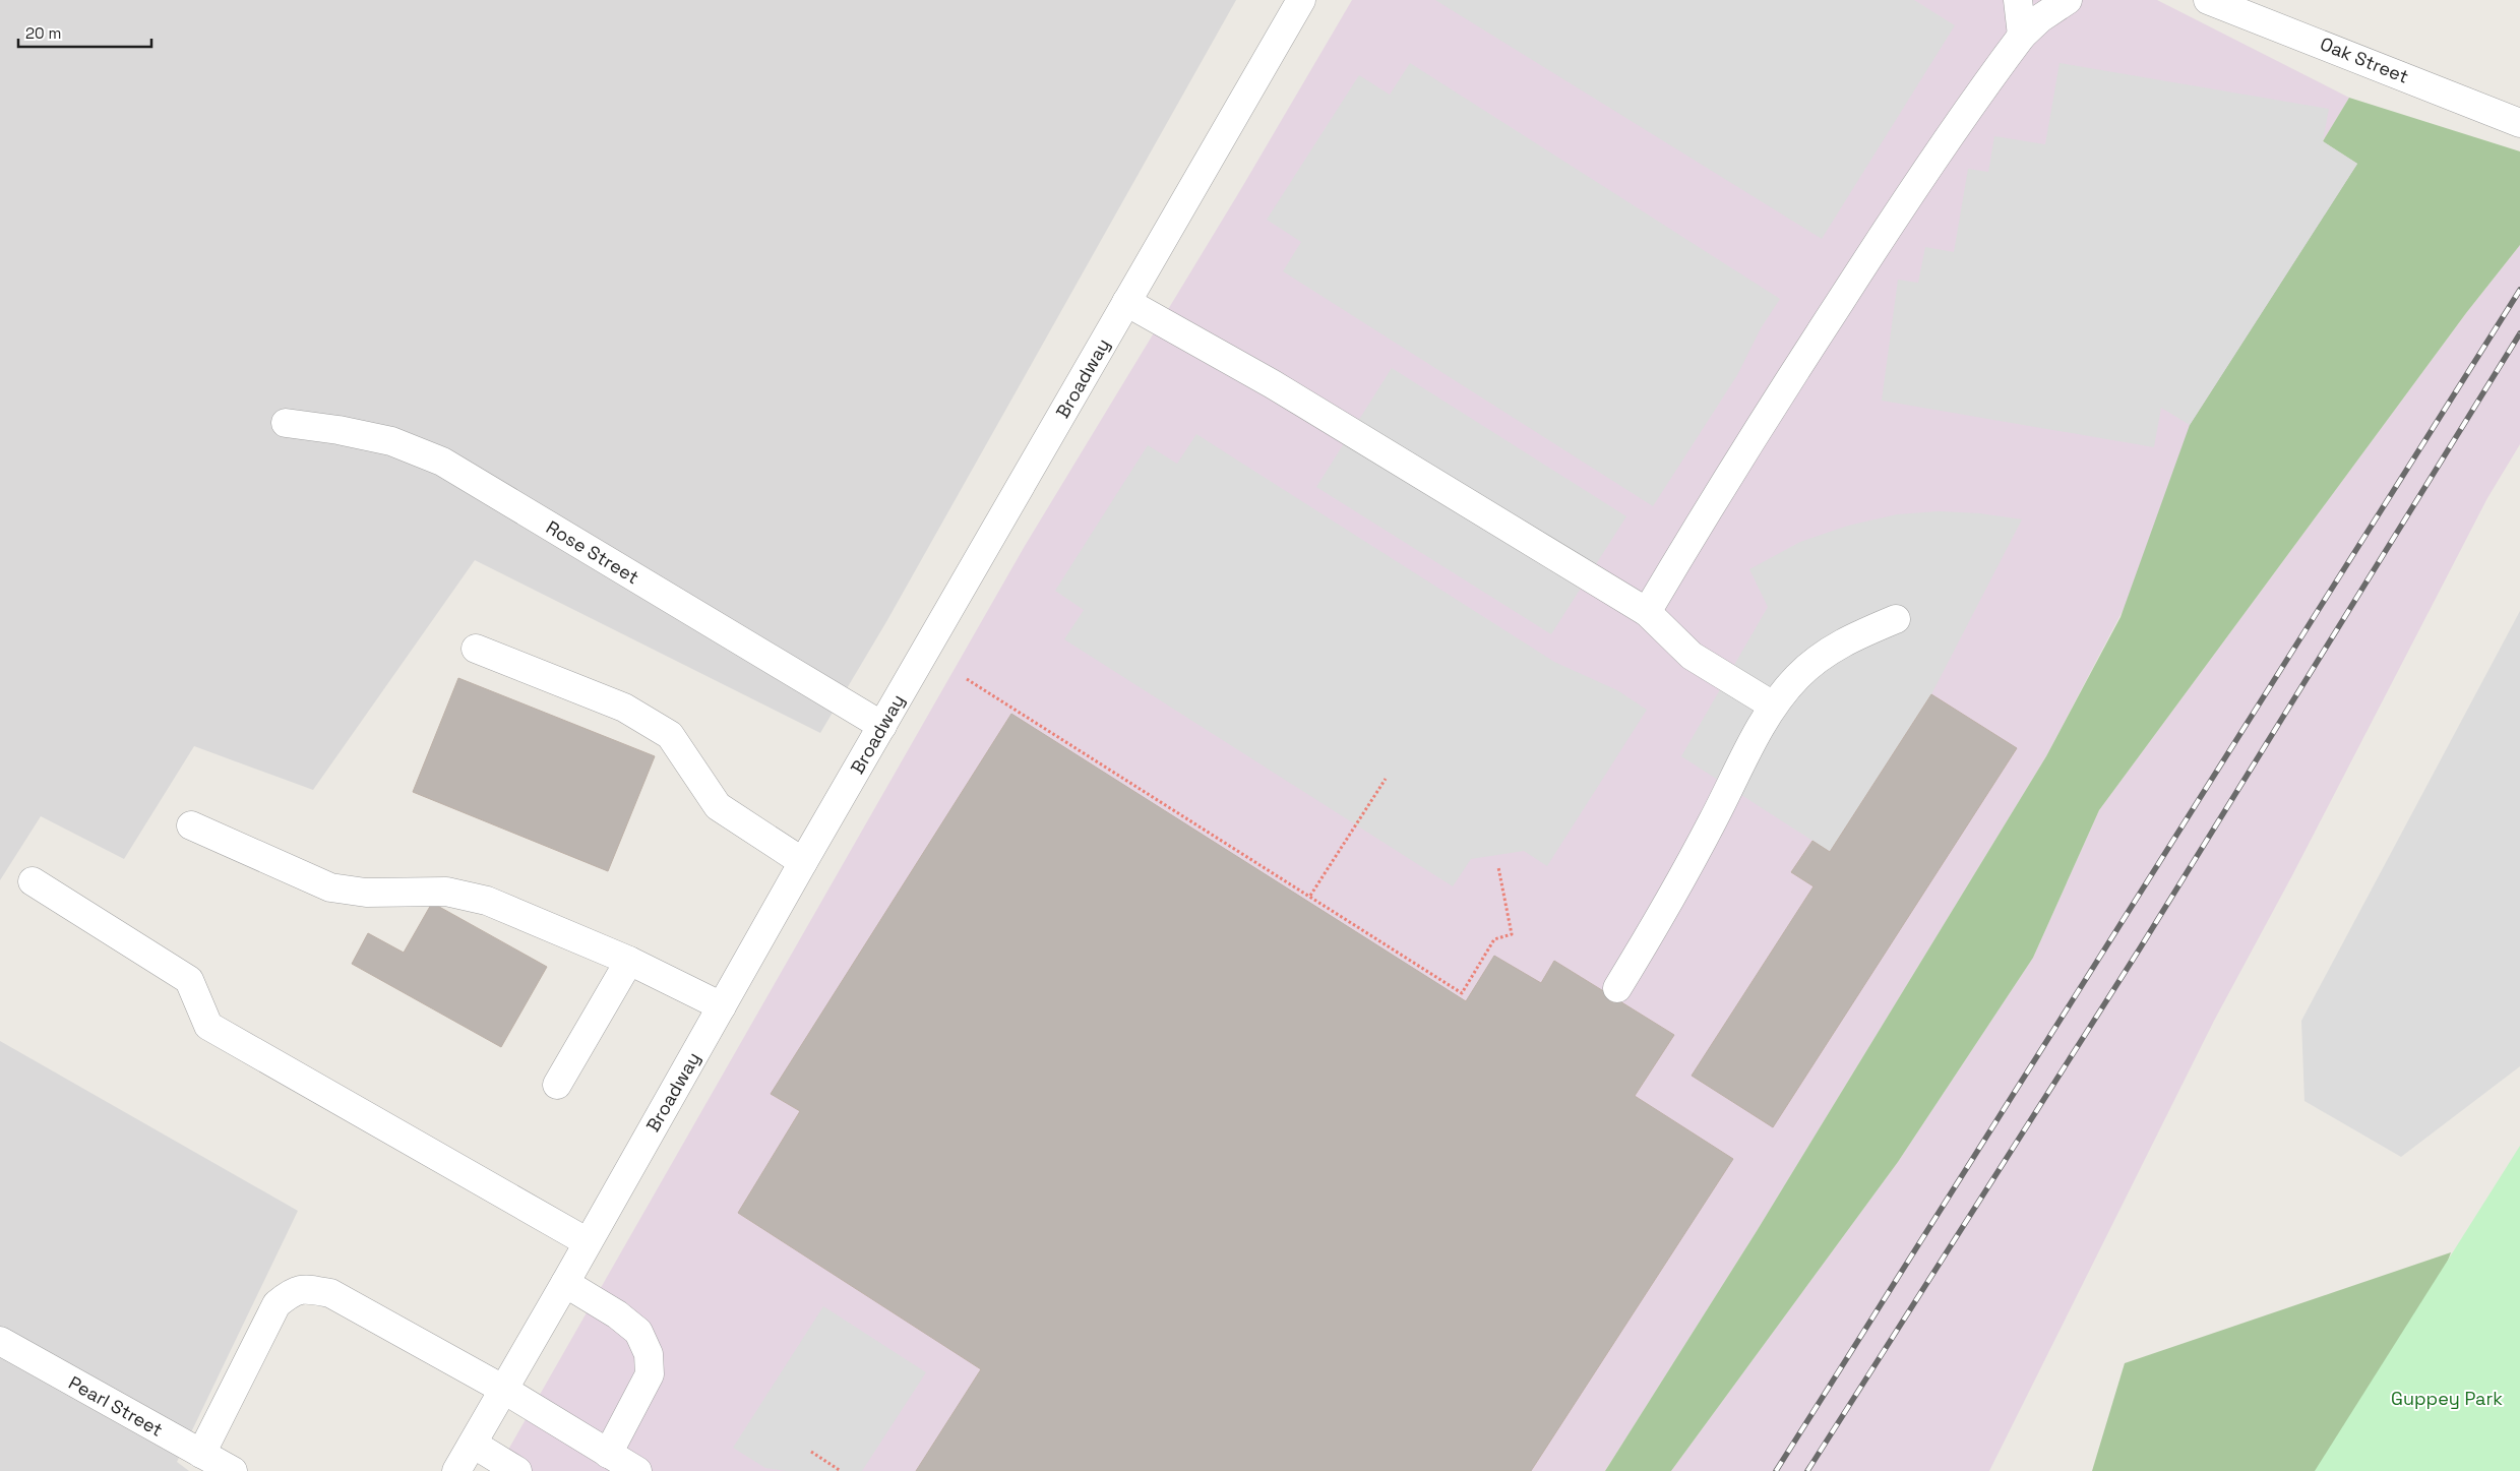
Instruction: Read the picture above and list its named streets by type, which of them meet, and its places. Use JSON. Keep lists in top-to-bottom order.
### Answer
{
  "streets": {
    "street": [
      "Oak Street",
      "Broadway",
      "Rose Street",
      "Pearl Street"
    ]
  },
  "crossings": [
    ["Broadway", "Rose Street"]
  ],
  "parks": ["Guppey Park"],
  "scale_bar": "20 m"
}
